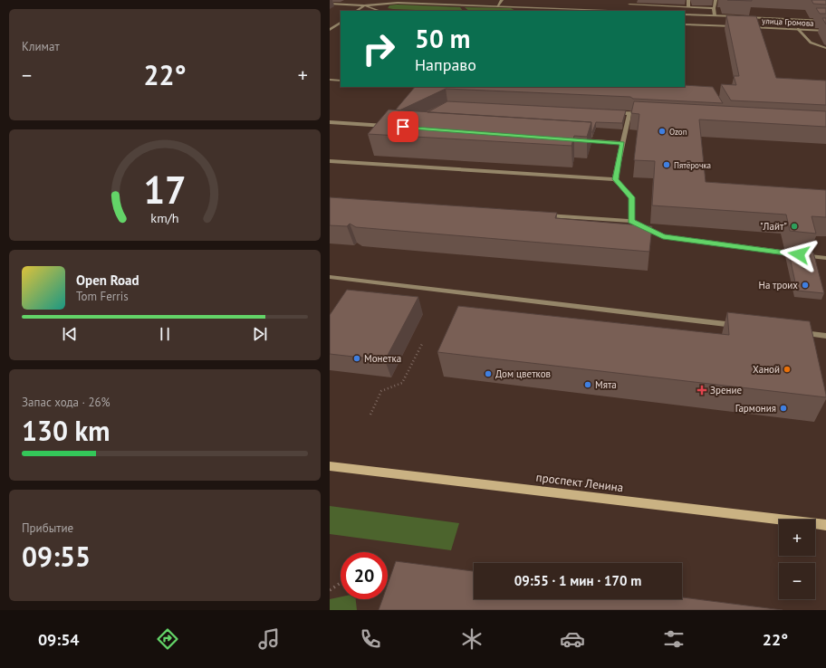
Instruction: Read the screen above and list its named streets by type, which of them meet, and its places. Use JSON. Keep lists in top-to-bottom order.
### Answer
{
  "streets": {
    "main road": ["проспект Ленина"],
    "street": ["улица Громова"]
  },
  "places": {
    "other": [
      "Ozon",
      "Пятёрочка",
      "\"Лайт\"",
      "На троих",
      "Монетка",
      "Ханой",
      "Дом цветков",
      "Мята",
      "Гармония"
    ],
    "health": ["Зрение"]
  },
  "page": {
    "tile": [
      "Климат",
      ["Запас хода · 26%", "130 km"],
      ["Прибытие", "09:55"]
    ],
    "turn": ["50 m", "Направо"],
    "heat": ["−", "22°", "+"],
    "song": ["Open Road", "Tom Ferris"],
    "map_buttons": ["+", "−"],
    "limit": "20",
    "trip": "09:55 · 1 мин · 170 m",
    "tabs": ["09:54", "22°"],
    "gauge": ["17", "km/h"]
  }
}
